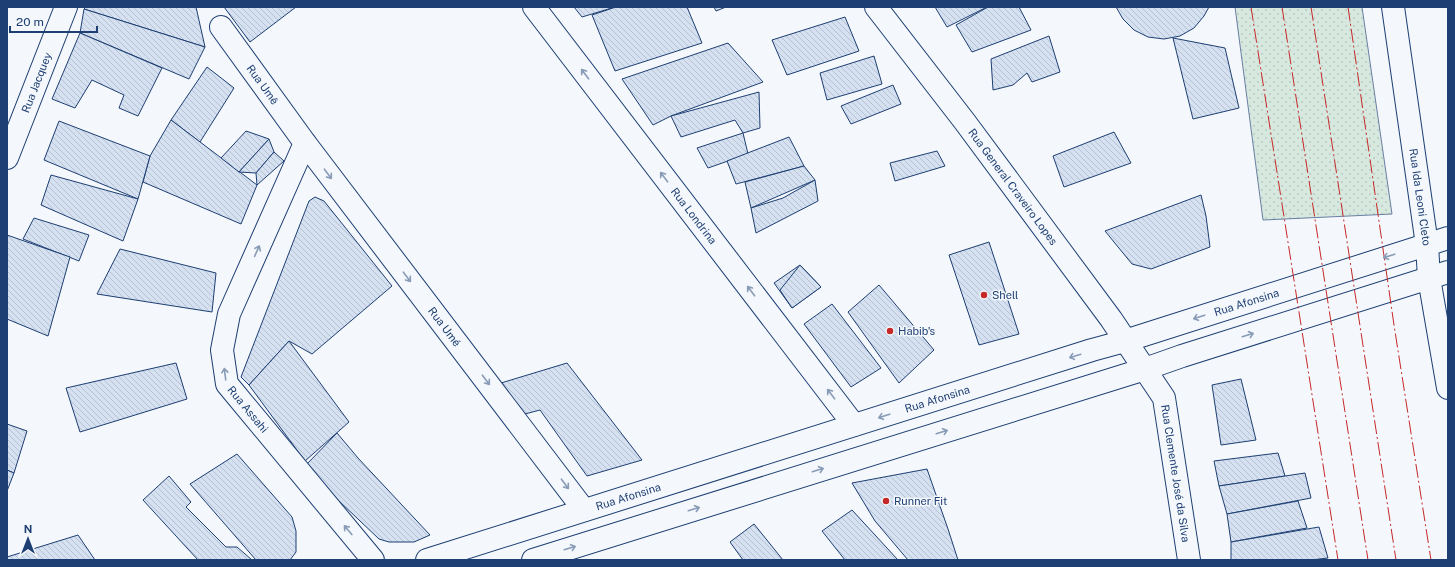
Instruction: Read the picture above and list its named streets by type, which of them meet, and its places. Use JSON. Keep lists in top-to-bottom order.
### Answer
{
  "streets": {
    "street": [
      "Rua Jacquey",
      "Rua Umê",
      "Rua General Craveiro Lopes",
      "Rua Ida Leoni Cleto",
      "Rua Londrina",
      "Rua Afonsina",
      "Rua Umé",
      "Rua Assahi",
      "Rua Clemente José da Silva"
    ]
  },
  "crossings": [
    ["Rua Umê", "Rua Umé"],
    ["Rua Umê", "Rua Assahi"],
    ["Rua General Craveiro Lopes", "Rua Afonsina"],
    ["Rua General Craveiro Lopes", "Rua Clemente José da Silva"],
    ["Rua Ida Leoni Cleto", "Rua Afonsina"],
    ["Rua Londrina", "Rua Afonsina"],
    ["Rua Afonsina", "Rua Umé"],
    ["Rua Umé", "Rua Assahi"]
  ],
  "one_way": ["Rua Londrina", "Rua Umé", "Rua Assahi"],
  "places": ["Shell", "Habib's", "Runner Fit"],
  "scale_bar": "20 m",
  "north": "top"
}
